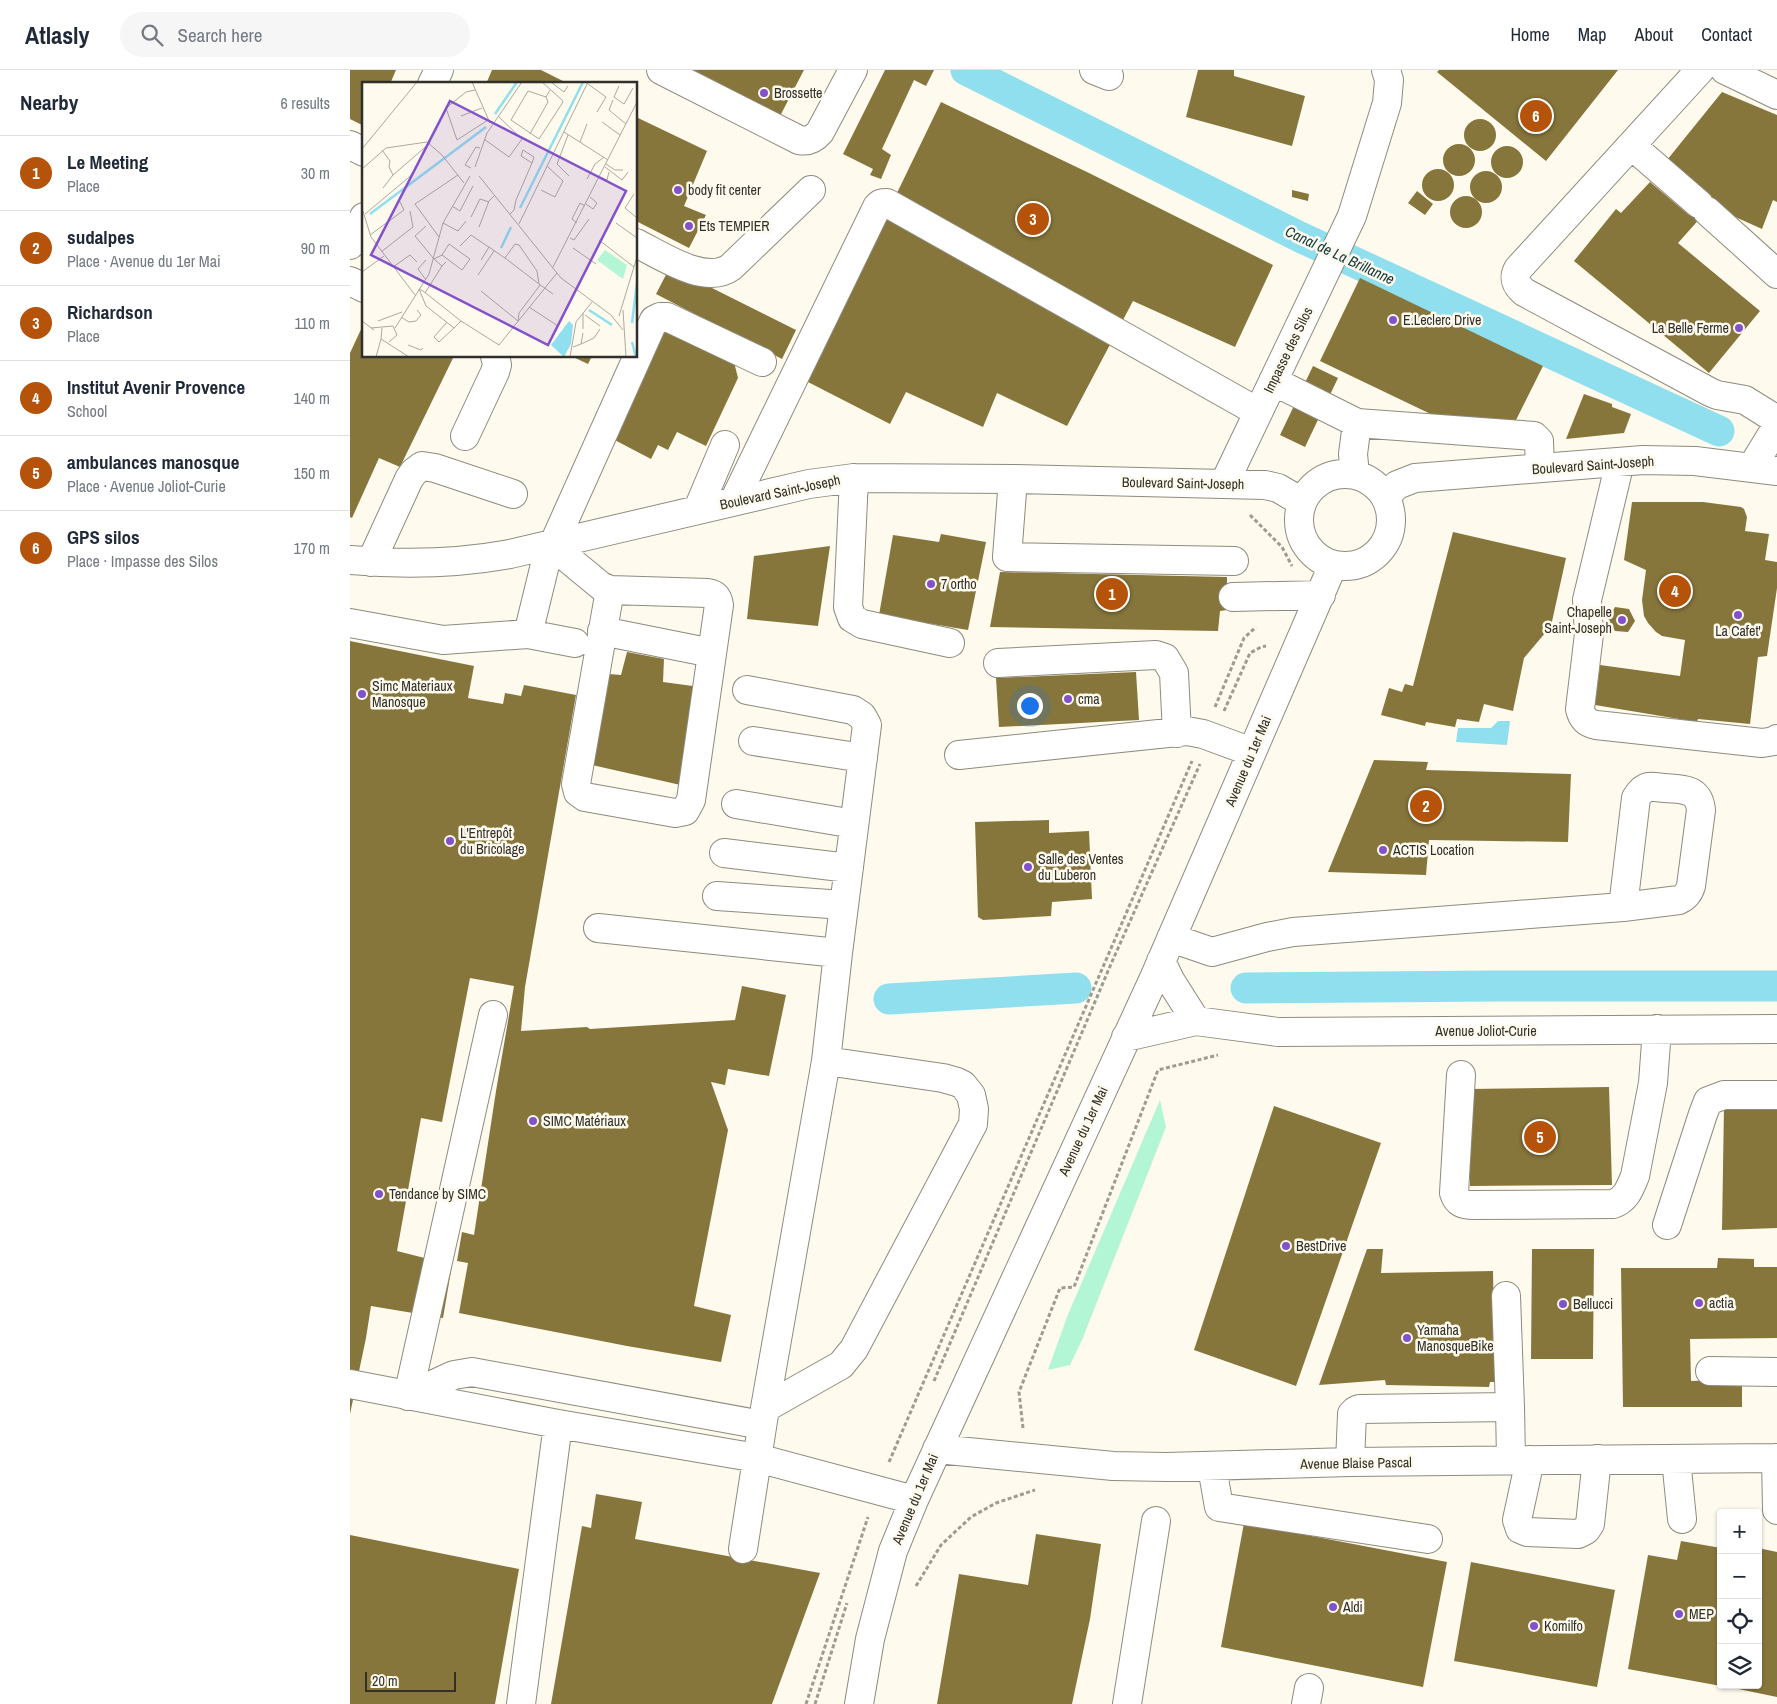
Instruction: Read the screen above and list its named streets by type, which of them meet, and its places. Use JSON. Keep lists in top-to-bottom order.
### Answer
{
  "streets": {
    "street": [
      "Impasse des Silos",
      "Boulevard Saint-Joseph",
      "Avenue du 1er Mai",
      "Avenue Joliot-Curie",
      "Avenue Blaise Pascal"
    ]
  },
  "crossings": [
    ["Impasse des Silos", "Boulevard Saint-Joseph"],
    ["Boulevard Saint-Joseph", "Avenue du 1er Mai"],
    ["Avenue du 1er Mai", "Avenue Joliot-Curie"],
    ["Avenue du 1er Mai", "Avenue Blaise Pascal"]
  ],
  "water": ["Canal de La Brillanne"],
  "places": [
    "Brossette",
    "body fit center",
    "Ets TEMPIER",
    "E.Leclerc Drive",
    "La Belle Ferme",
    "7 ortho",
    "La Cafet'",
    "Chapelle Saint-Joseph",
    "Simc Materiaux Manosque",
    "cma",
    "L'Entrepôt du Bricolage",
    "ACTIS Location",
    "Salle des Ventes du Luberon",
    "SIMC Matériaux",
    "Tendance by SIMC",
    "BestDrive",
    "actia",
    "Bellucci",
    "Yamaha ManosqueBike",
    "Aldi",
    "MEP",
    "Komilfo"
  ],
  "scale_bar": "20 m",
  "page": {
    "header": "Atlasly",
    "search": "Search here",
    "nav": [
      "Home",
      "Map",
      "About",
      "Contact"
    ],
    "heading": ["Nearby", "6 results"],
    "pins": [
      "6",
      "3",
      "4",
      "1",
      "2",
      "5"
    ],
    "list": [
      {
        "mark": "1",
        "name": "Le Meeting",
        "note": "Place",
        "value": "30 m"
      },
      {
        "mark": "2",
        "name": "sudalpes",
        "note": "Place · Avenue du 1er Mai",
        "value": "90 m"
      },
      {
        "mark": "3",
        "name": "Richardson",
        "note": "Place",
        "value": "110 m"
      },
      {
        "mark": "4",
        "name": "Institut Avenir Provence",
        "note": "School",
        "value": "140 m"
      },
      {
        "mark": "5",
        "name": "ambulances manosque",
        "note": "Place · Avenue Joliot-Curie",
        "value": "150 m"
      },
      {
        "mark": "6",
        "name": "GPS silos",
        "note": "Place · Impasse des Silos",
        "value": "170 m"
      }
    ],
    "map_buttons": ["+", "−"],
    "scale": "20 m"
  }
}
